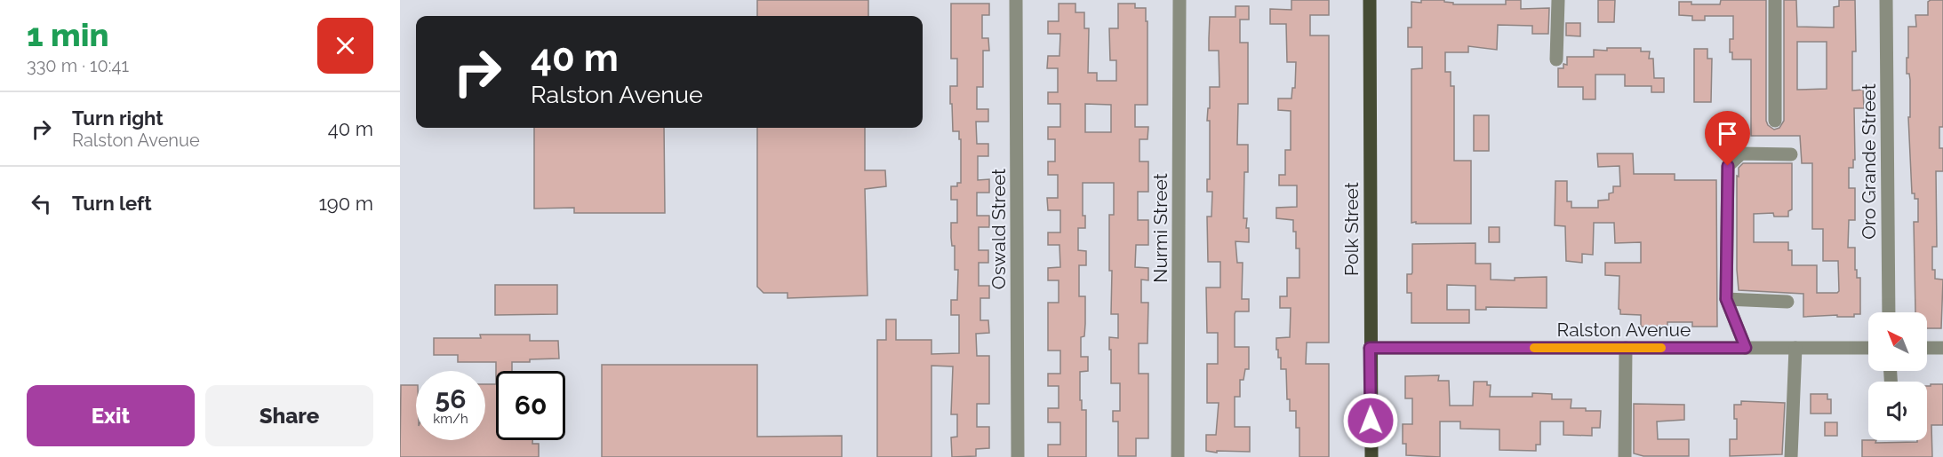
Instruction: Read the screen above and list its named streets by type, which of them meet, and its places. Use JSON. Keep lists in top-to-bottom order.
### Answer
{
  "streets": {
    "main road": ["Polk Street"],
    "street": [
      "Oro Grande Street",
      "Nurmi Street",
      "Oswald Street",
      "Ralston Avenue"
    ]
  },
  "crossings": [
    ["Polk Street", "Ralston Avenue"]
  ],
  "north": "top left",
  "page": {
    "heading": ["1 min", "330 m · 10:41"],
    "turn": ["40 m", "Ralston Avenue"],
    "list": [
      {
        "name": "Turn right",
        "note": "Ralston Avenue",
        "value": "40 m"
      },
      {
        "name": "Turn left",
        "value": "190 m"
      }
    ],
    "speed": "56 km/h",
    "limit": "60",
    "buttons": ["Exit", "Share"]
  }
}
